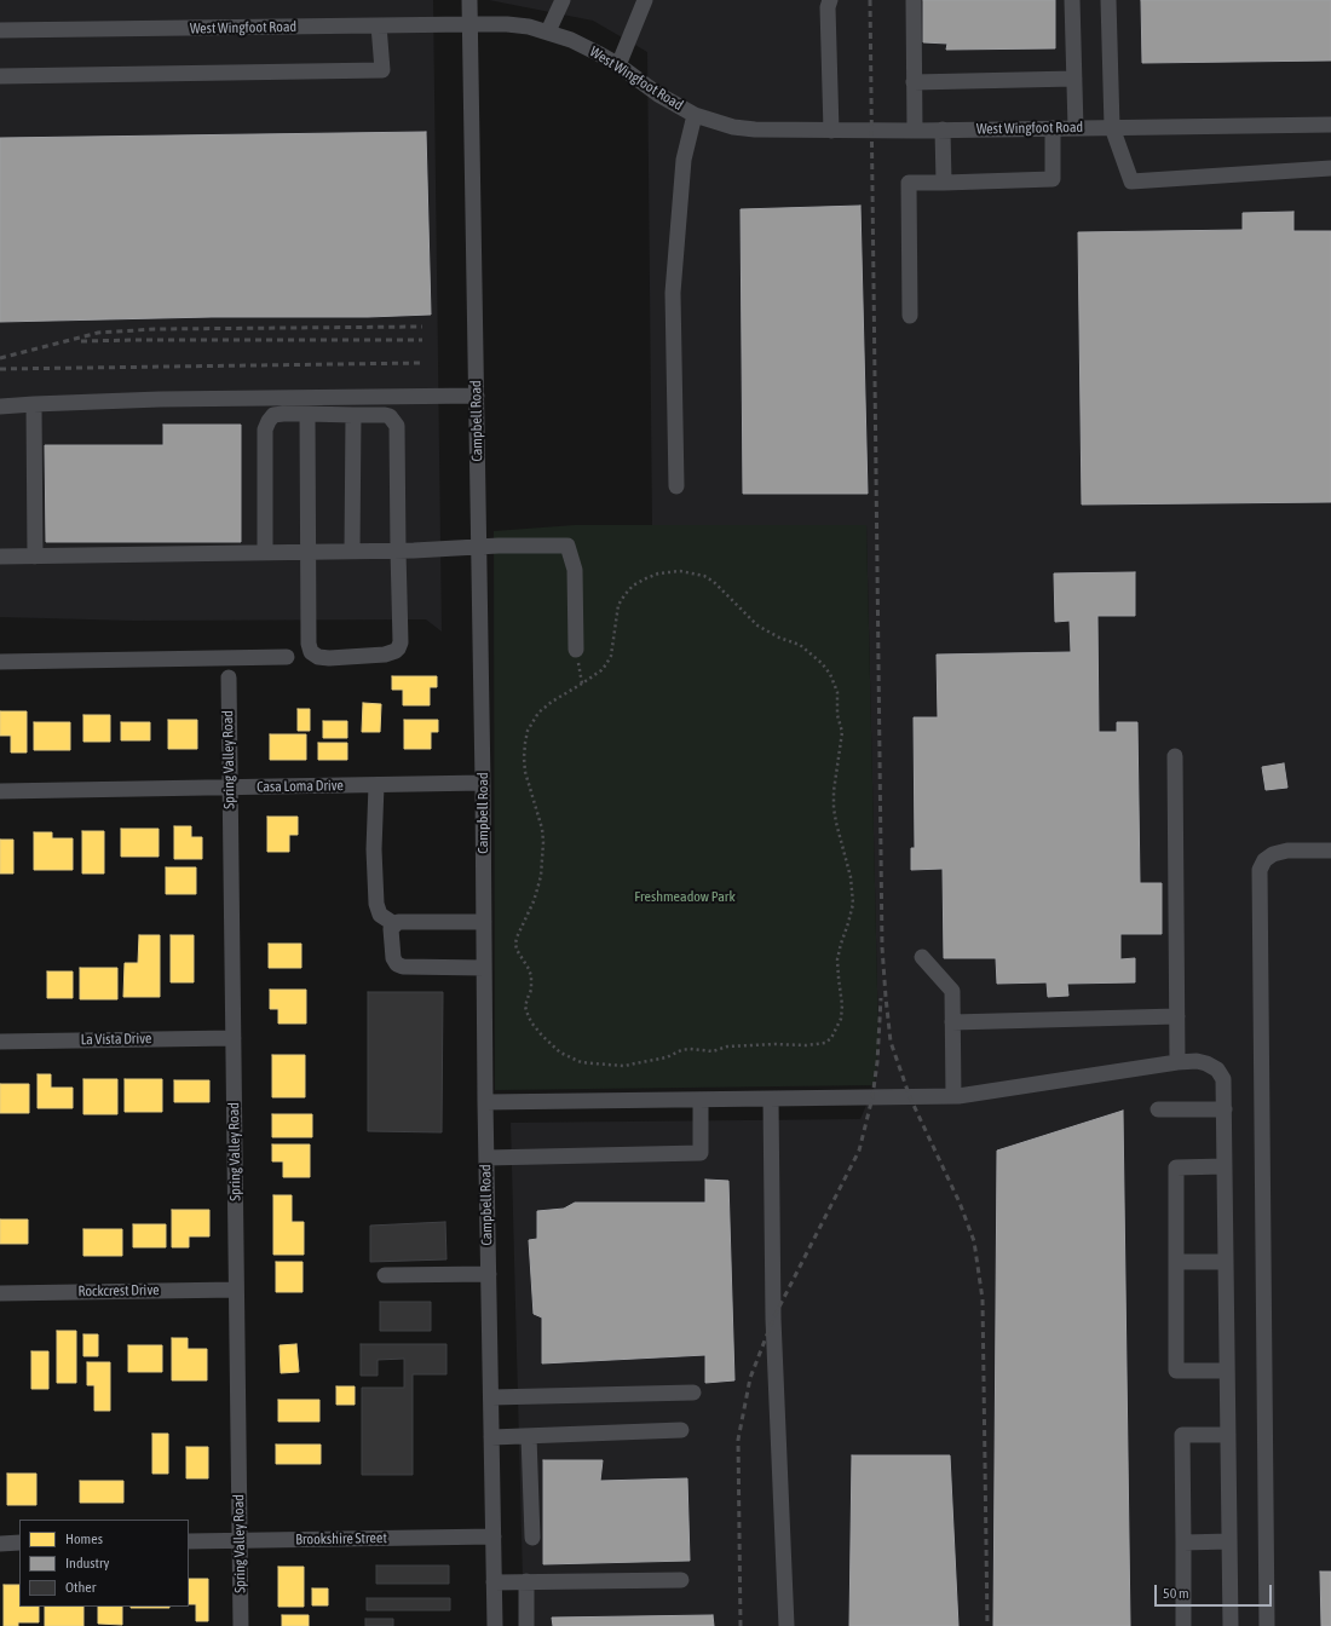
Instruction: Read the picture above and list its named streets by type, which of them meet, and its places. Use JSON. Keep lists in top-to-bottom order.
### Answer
{
  "streets": {
    "street": [
      "West Wingfoot Road",
      "Campbell Road",
      "Spring Valley Road",
      "Casa Loma Drive",
      "La Vista Drive",
      "Rockcrest Drive",
      "Brookshire Street"
    ]
  },
  "crossings": [
    ["West Wingfoot Road", "Campbell Road"],
    ["Campbell Road", "Casa Loma Drive"],
    ["Campbell Road", "Brookshire Street"],
    ["Spring Valley Road", "Casa Loma Drive"],
    ["Spring Valley Road", "La Vista Drive"],
    ["Spring Valley Road", "Rockcrest Drive"],
    ["Spring Valley Road", "Brookshire Street"]
  ],
  "parks": ["Freshmeadow Park"],
  "legend": ["Homes", "Industry", "Other"],
  "scale_bar": "50 m"
}
